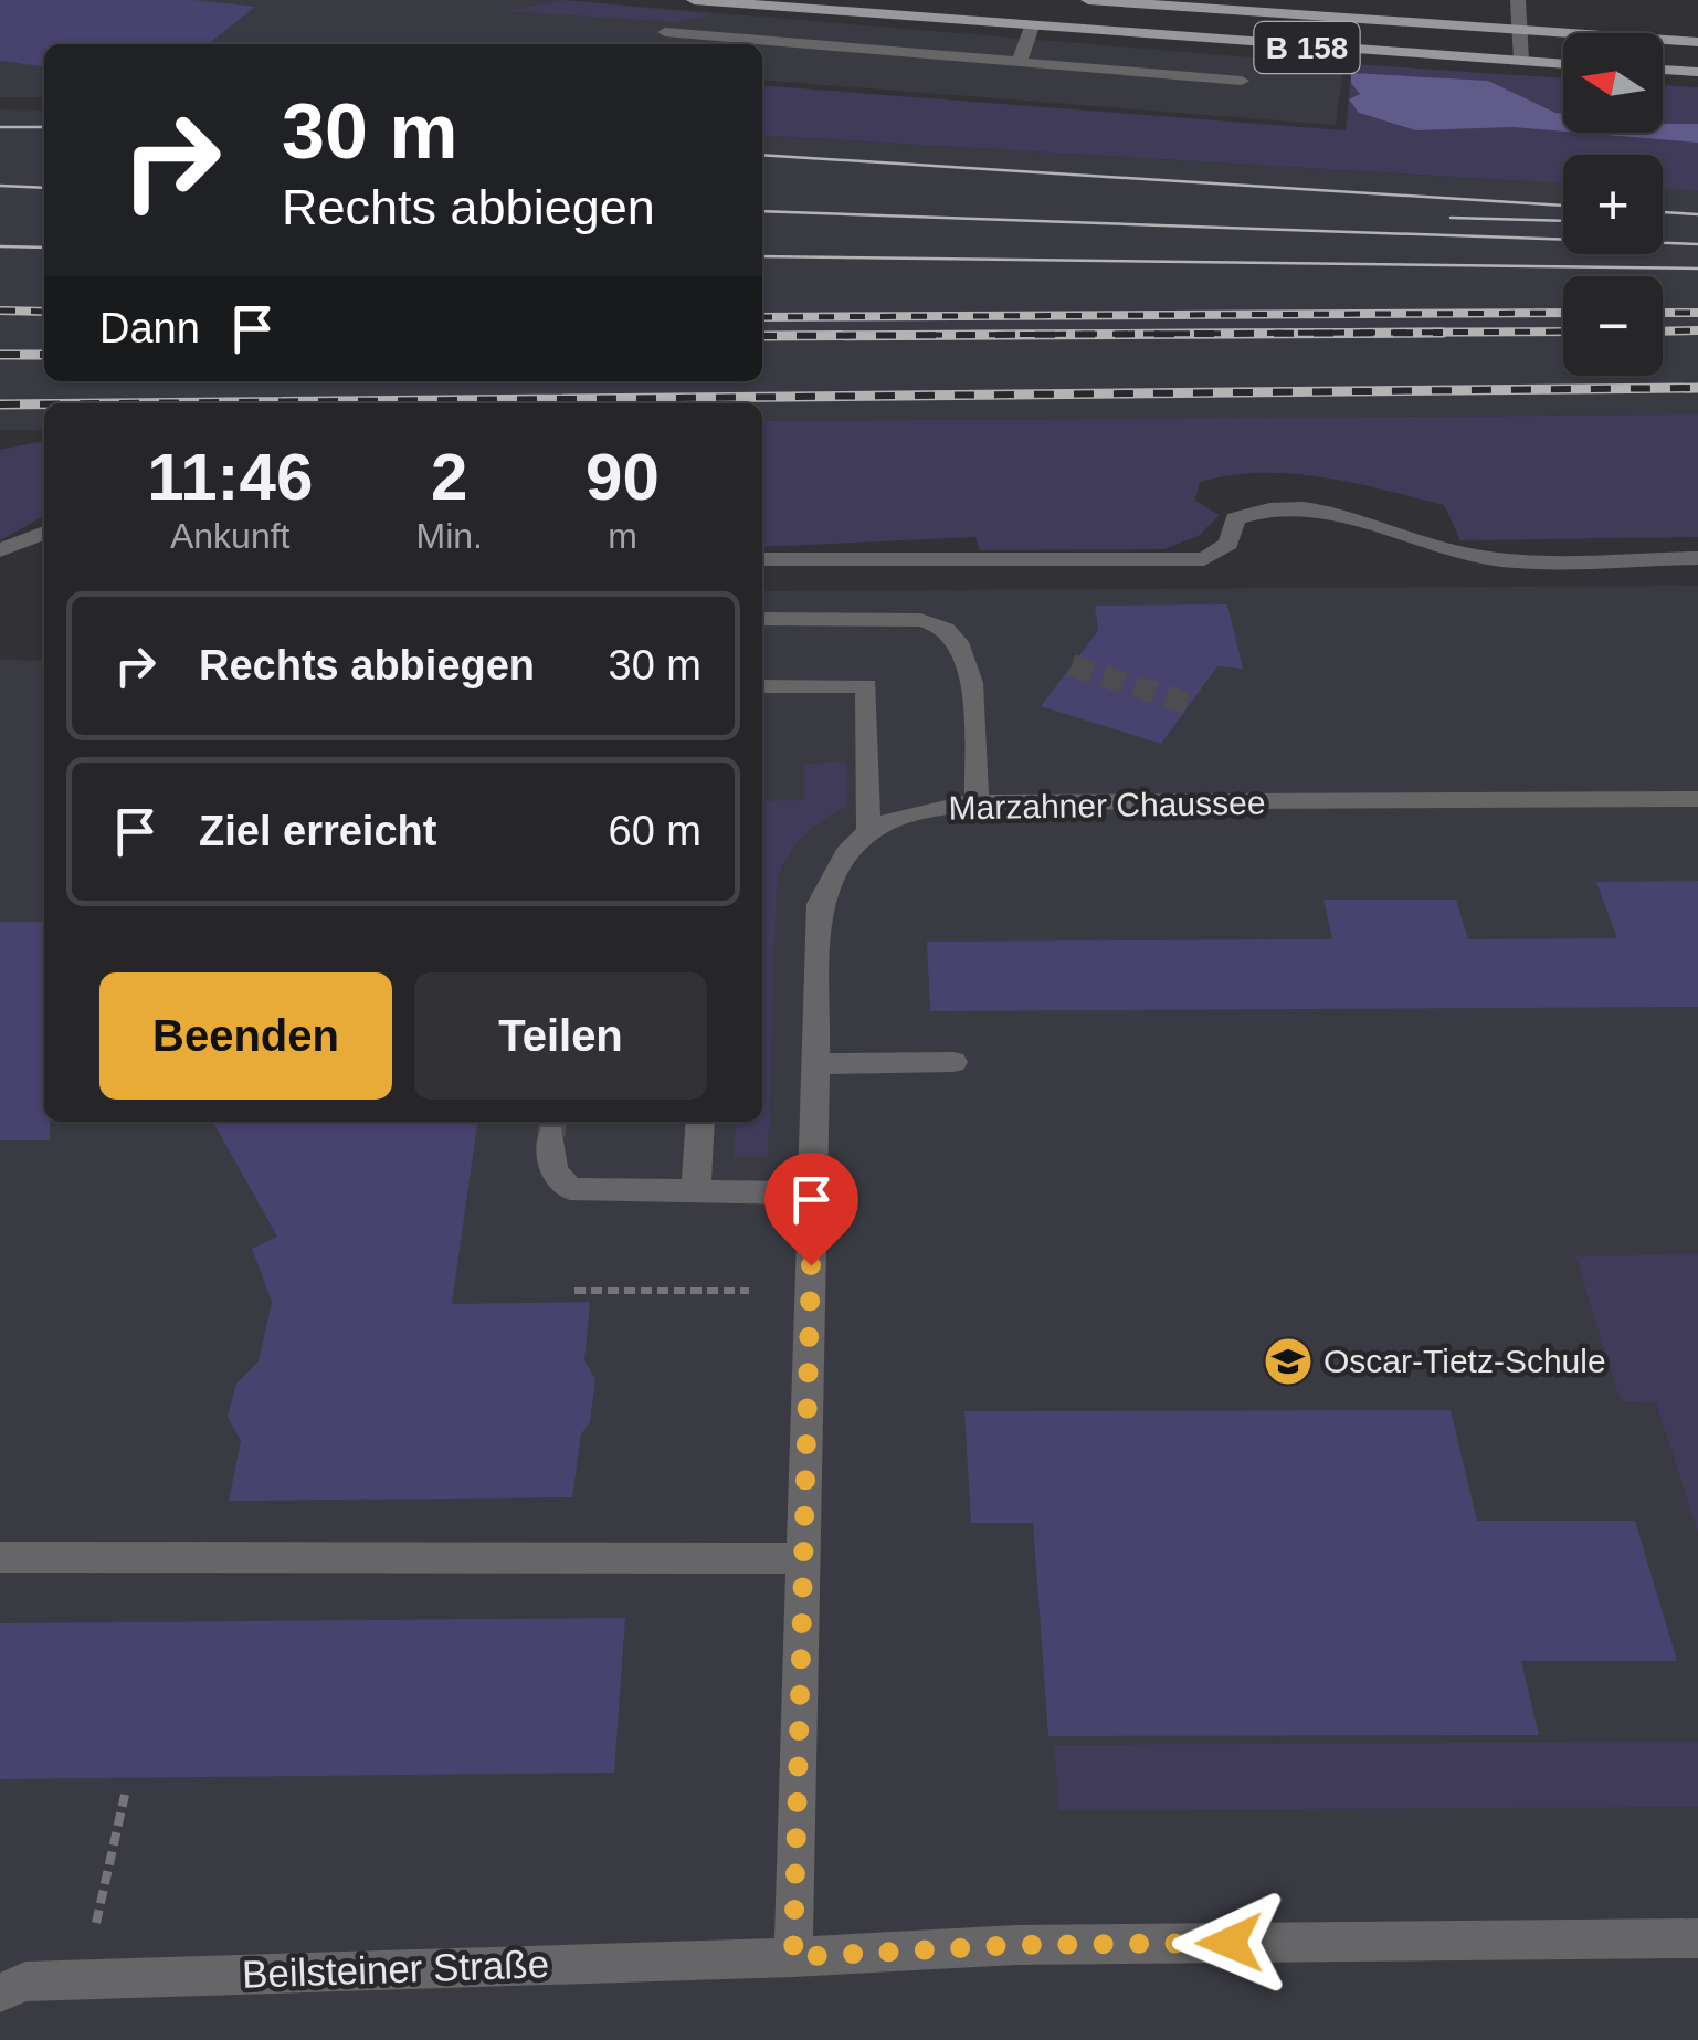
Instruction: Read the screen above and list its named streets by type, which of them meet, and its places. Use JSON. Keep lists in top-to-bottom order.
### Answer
{
  "streets": {
    "main road": ["B 158"],
    "street": ["Marzahner Chaussee", "Beilsteiner Straße"]
  },
  "places": {
    "school or university": ["Oscar-Tietz-Schule"]
  },
  "north": "left",
  "page": {
    "map_buttons": ["+", "−"],
    "turn": ["30 m", "Rechts abbiegen"],
    "then": "Dann",
    "eta": [
      "11:46",
      "Ankunft",
      "2",
      "Min.",
      "90",
      "m"
    ],
    "list": [
      {
        "name": "Rechts abbiegen",
        "value": "30 m"
      },
      {
        "name": "Ziel erreicht",
        "value": "60 m"
      }
    ],
    "buttons": ["Beenden", "Teilen"]
  }
}
